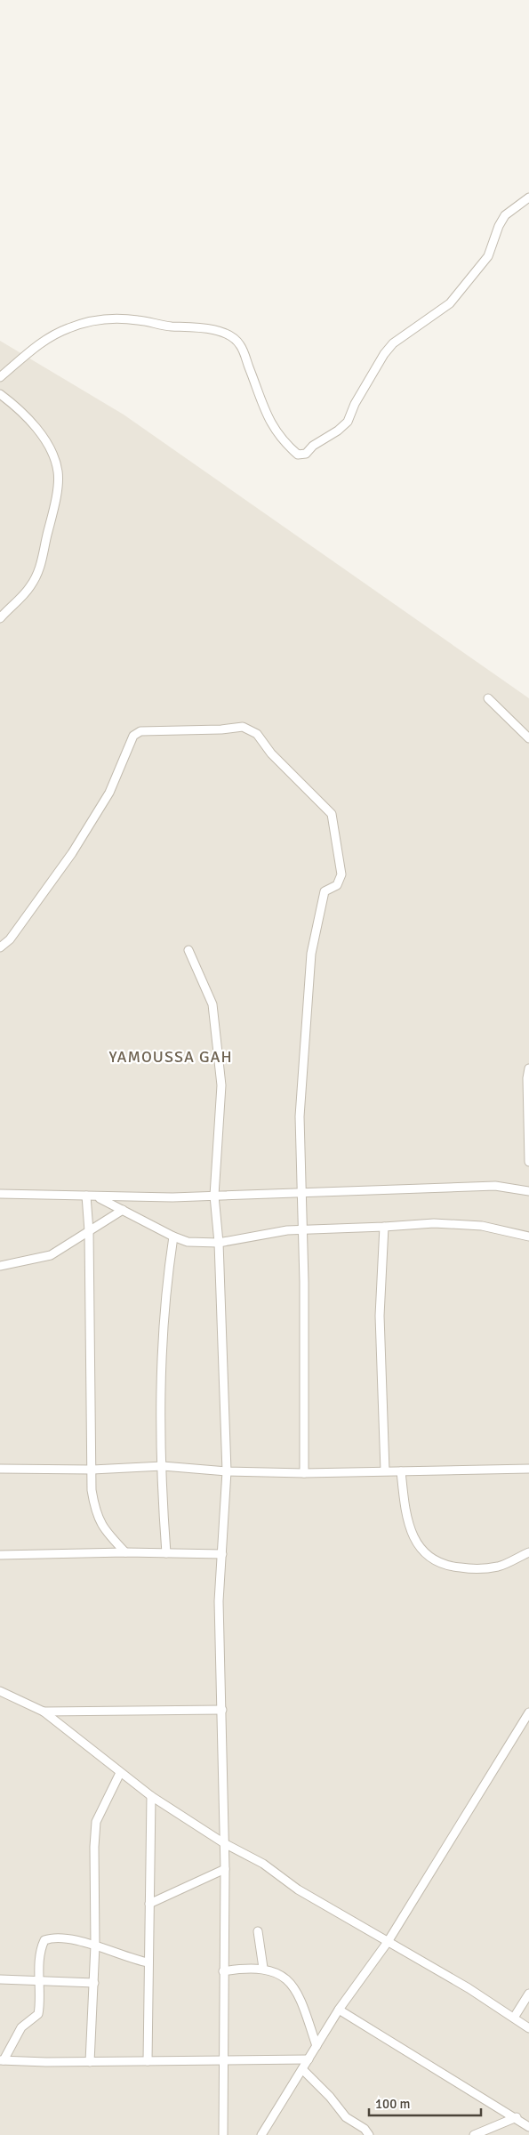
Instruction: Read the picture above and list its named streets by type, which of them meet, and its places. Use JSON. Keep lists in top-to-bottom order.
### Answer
{
  "districts": ["YAMOUSSA GAH"],
  "scale_bar": "100 m"
}
